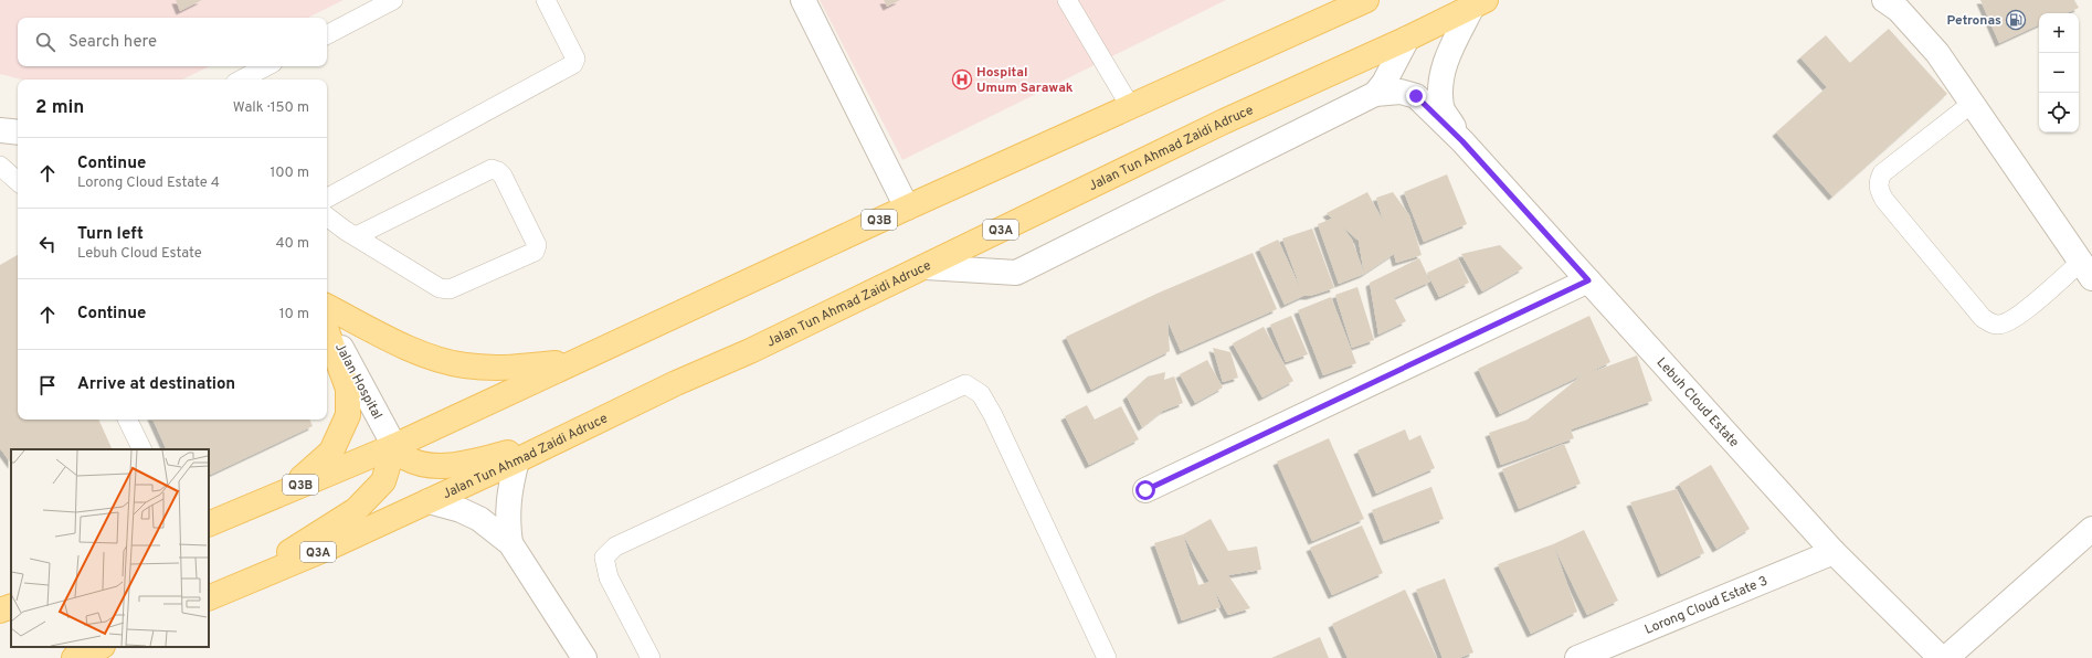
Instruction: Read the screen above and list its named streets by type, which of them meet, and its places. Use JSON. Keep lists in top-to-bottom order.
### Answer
{
  "streets": {
    "main road": ["Jalan Tun Ahmad Zaidi Adruce", "Q3B", "Q3A"],
    "street": ["Jalan Hospital", "Lebuh Cloud Estate", "Lorong Cloud Estate 3"]
  },
  "crossings": [
    ["Q3B", "Jalan Hospital"],
    ["Lebuh Cloud Estate", "Lorong Cloud Estate 3"]
  ],
  "places": {
    "fuel station": ["Petronas"],
    "hospital": ["Hospital Umum Sarawak"]
  },
  "page": {
    "map_buttons": ["+", "−"],
    "search": "Search here",
    "heading": ["2 min", "Walk · 150 m"],
    "list": [
      ["Continue", "Lorong Cloud Estate 4", "100 m"],
      ["Turn left", "Lebuh Cloud Estate", "40 m"],
      ["Continue", "10 m"],
      "Arrive at destination"
    ]
  }
}
